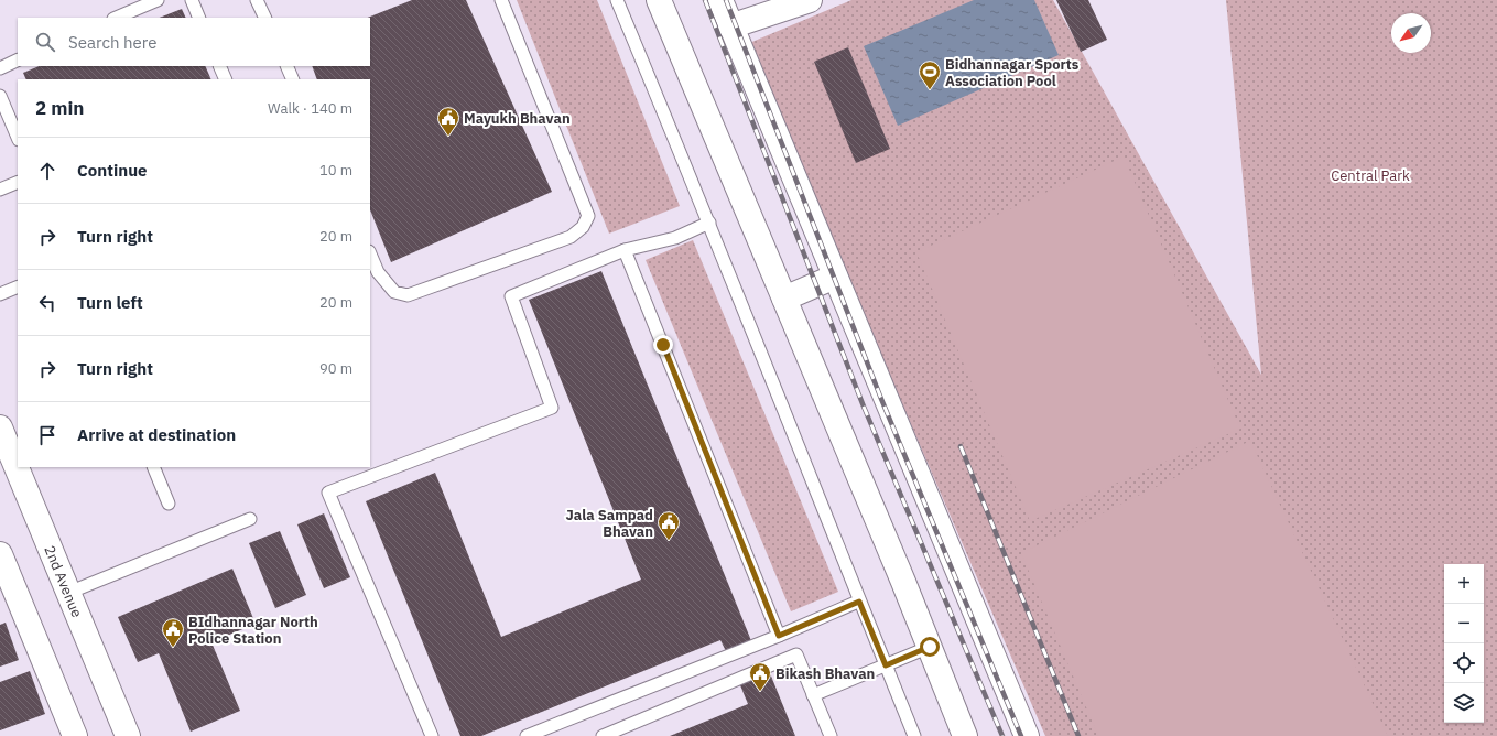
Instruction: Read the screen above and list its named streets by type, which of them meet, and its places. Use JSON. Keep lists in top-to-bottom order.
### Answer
{
  "streets": {
    "main road": ["2nd Avenue"]
  },
  "parks": ["Central Park"],
  "places": {
    "sports": ["Bidhannagar Sports Association Pool"],
    "public building": [
      "Mayukh Bhavan",
      "Jala Sampad Bhavan",
      "BIdhannagar North Police Station",
      "Bikash Bhavan"
    ]
  },
  "north": "bottom left",
  "page": {
    "search": "Search here",
    "heading": ["2 min", "Walk · 140 m"],
    "list": [
      ["Continue", "10 m"],
      ["Turn right", "20 m"],
      ["Turn left", "20 m"],
      ["Turn right", "90 m"],
      "Arrive at destination"
    ],
    "map_buttons": ["+", "−"]
  }
}
